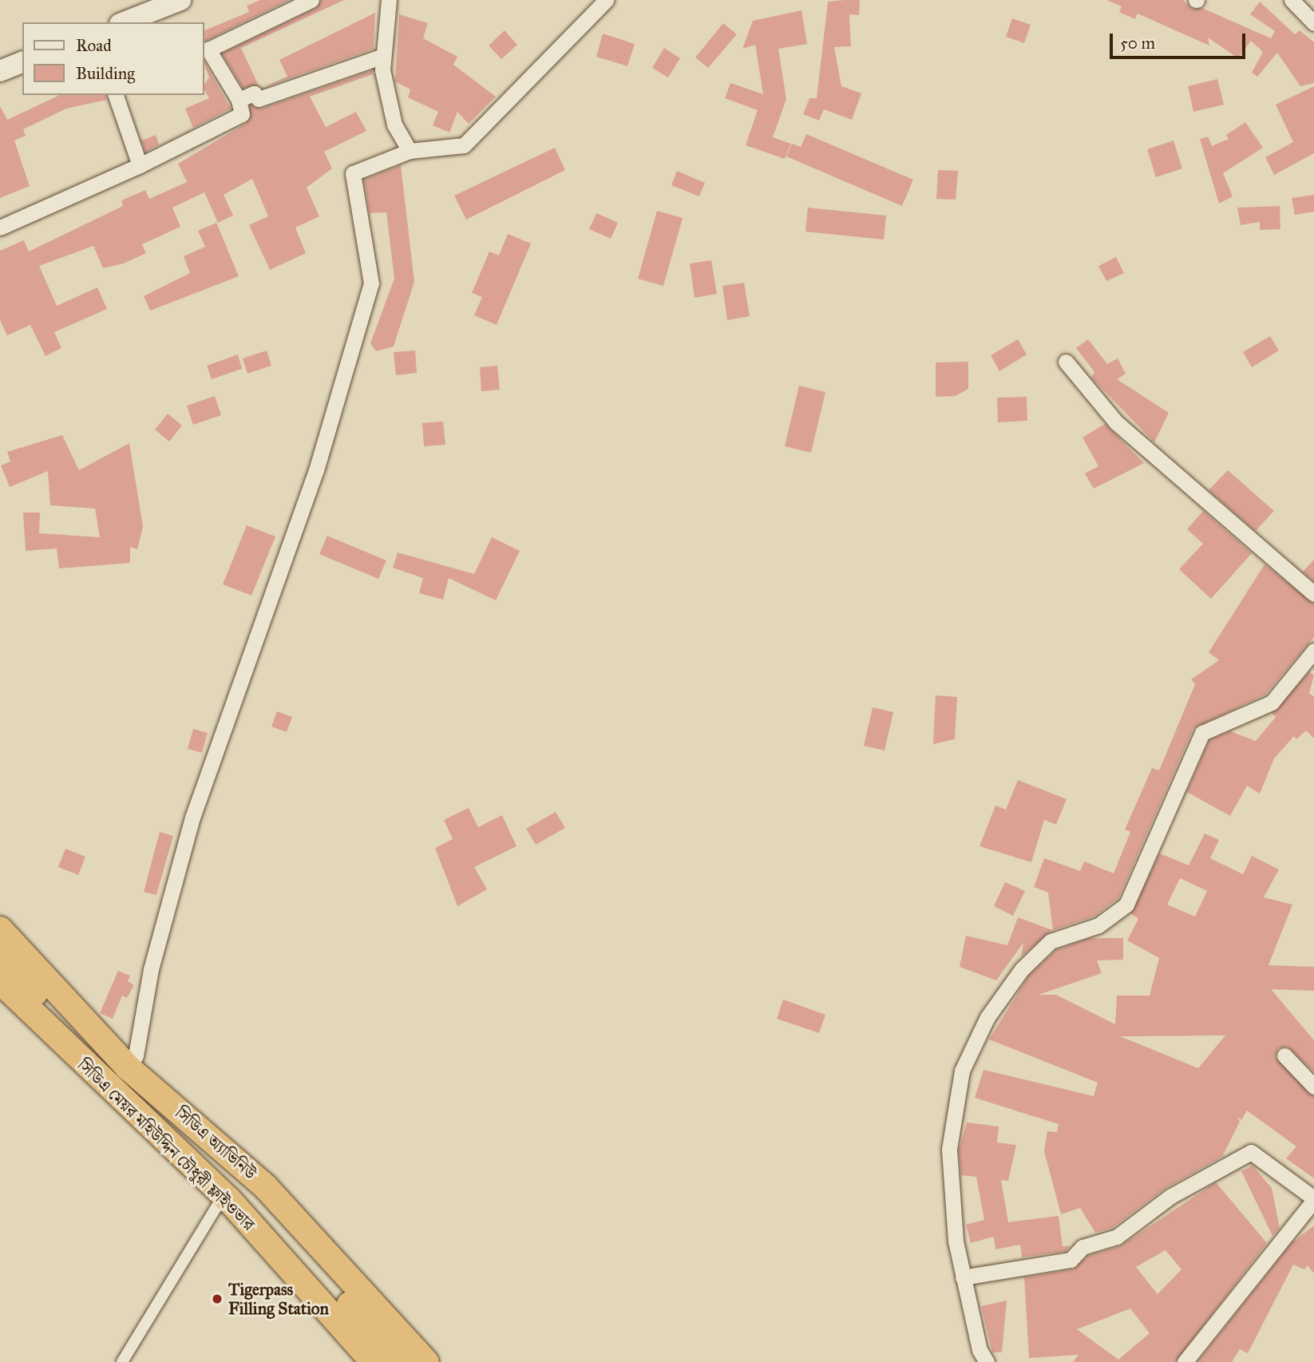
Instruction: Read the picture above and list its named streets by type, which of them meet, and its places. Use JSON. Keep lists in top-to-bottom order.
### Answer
{
  "streets": {
    "highway": ["সিডিএ অ্যাভিনিউ", "সিডিএ মেয়র মহিউদ্দিন চৌধুরী ফ্লাইওভার"]
  },
  "places": ["Tigerpass Filling Station"],
  "legend": ["Road", "Building"],
  "scale_bar": "50 m"
}
